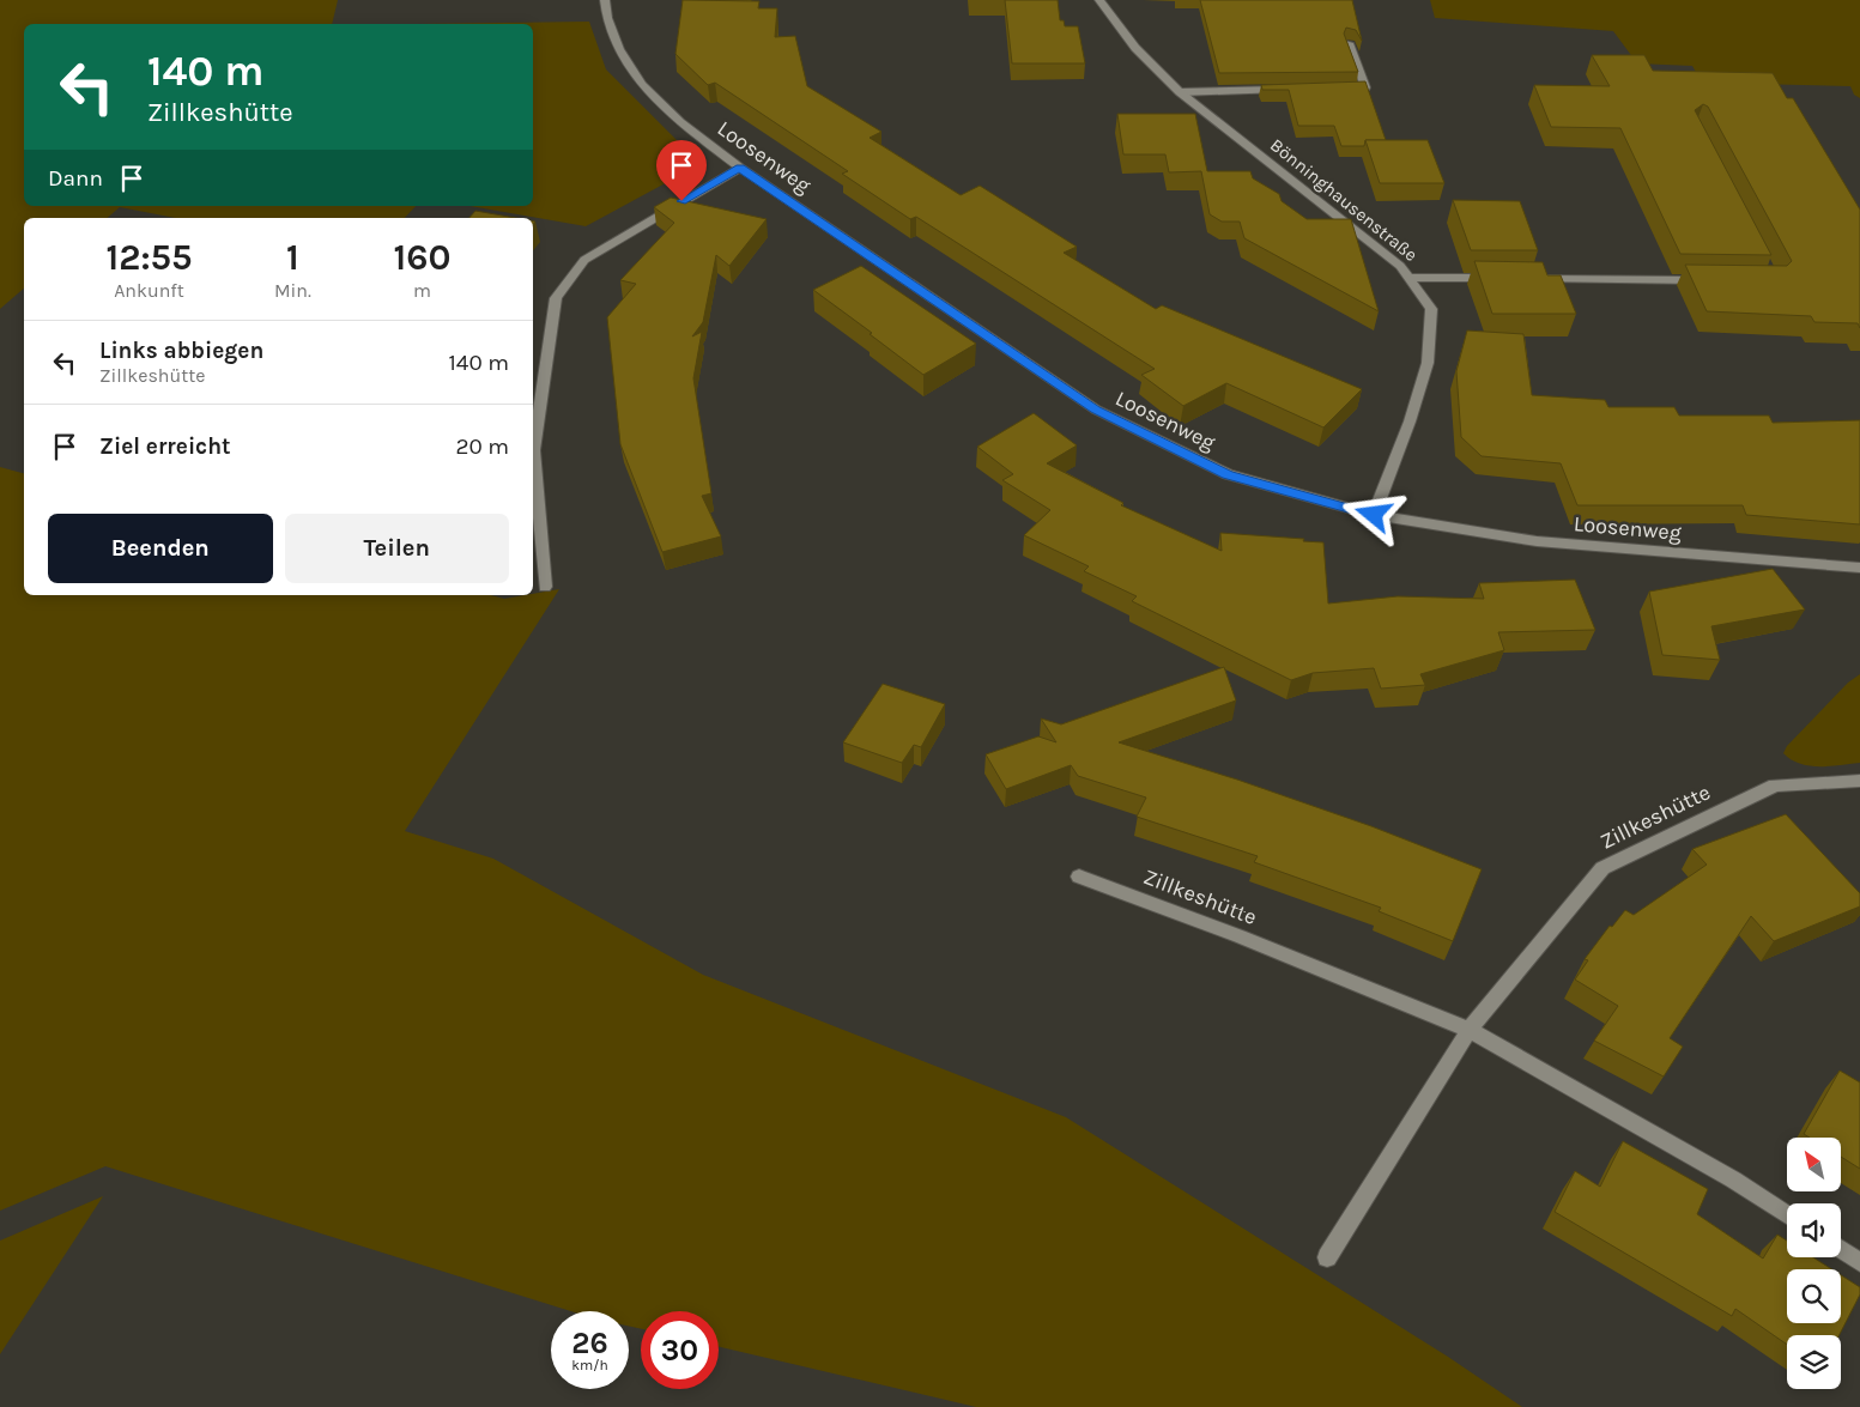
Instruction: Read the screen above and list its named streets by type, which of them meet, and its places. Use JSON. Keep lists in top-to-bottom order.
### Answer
{
  "streets": {
    "street": ["Loosenweg", "Bönninghausenstraße", "Zillkeshütte"]
  },
  "crossings": [
    ["Loosenweg", "Bönninghausenstraße"]
  ],
  "north": "top left",
  "page": {
    "turn": ["140 m", "Zillkeshütte"],
    "then": "Dann",
    "eta": [
      "12:55",
      "Ankunft",
      "1",
      "Min.",
      "160",
      "m"
    ],
    "list": [
      {
        "name": "Links abbiegen",
        "note": "Zillkeshütte",
        "value": "140 m"
      },
      {
        "name": "Ziel erreicht",
        "value": "20 m"
      }
    ],
    "buttons": ["Beenden", "Teilen"],
    "speed": "26 km/h",
    "limit": "30"
  }
}
